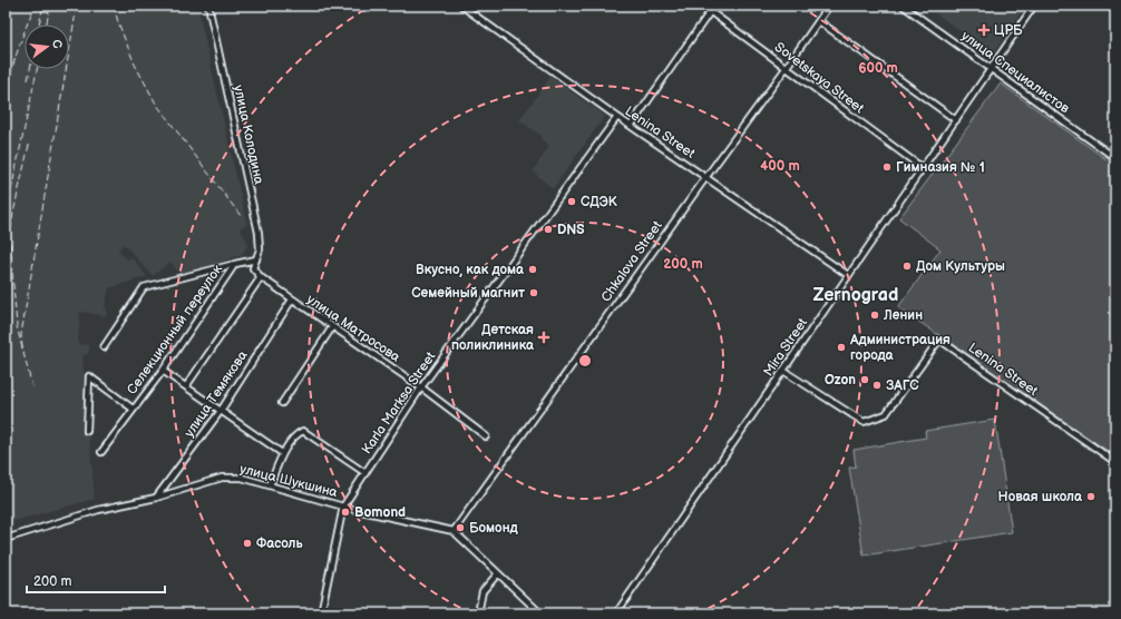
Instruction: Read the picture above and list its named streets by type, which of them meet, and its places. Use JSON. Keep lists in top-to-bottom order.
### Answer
{
  "streets": {
    "street": [
      "улица Специалистов",
      "Sovetskaya Street",
      "Lenina Street",
      "улица Колодина",
      "Chkalova Street",
      "улица Матросова",
      "Селекционный переулок",
      "Mira Street",
      "улица Темякова",
      "Karla Marksa Street",
      "улица Шукшина"
    ]
  },
  "crossings": [
    ["улица Специалистов", "Mira Street"],
    ["Sovetskaya Street", "Chkalova Street"],
    ["Sovetskaya Street", "Mira Street"],
    ["Lenina Street", "Chkalova Street"],
    ["Lenina Street", "Mira Street"],
    ["Lenina Street", "Karla Marksa Street"],
    ["улица Колодина", "улица Матросова"],
    ["улица Колодина", "Селекционный переулок"],
    ["Chkalova Street", "улица Шукшина"],
    ["улица Матросова", "улица Темякова"],
    ["улица Матросова", "Karla Marksa Street"],
    ["улица Темякова", "улица Шукшина"],
    ["Karla Marksa Street", "улица Шукшина"]
  ],
  "districts": ["Zernograd"],
  "places": {
    "health": ["ЦРБ", "Детская поликлиника"],
    "other": [
      "Гимназия № 1",
      "СДЭК",
      "DNS",
      "Дом Культуры",
      "Вкусно, как дома",
      "Семейный магнит",
      "Ленин",
      "Администрация города",
      "Ozon",
      "ЗАГС",
      "Новая школа",
      "Bomond",
      "Бомонд",
      "Фасоль"
    ]
  },
  "scale_bar": "200 m",
  "north": "right",
  "rings": ["600 m", "400 m", "200 m"]
}
